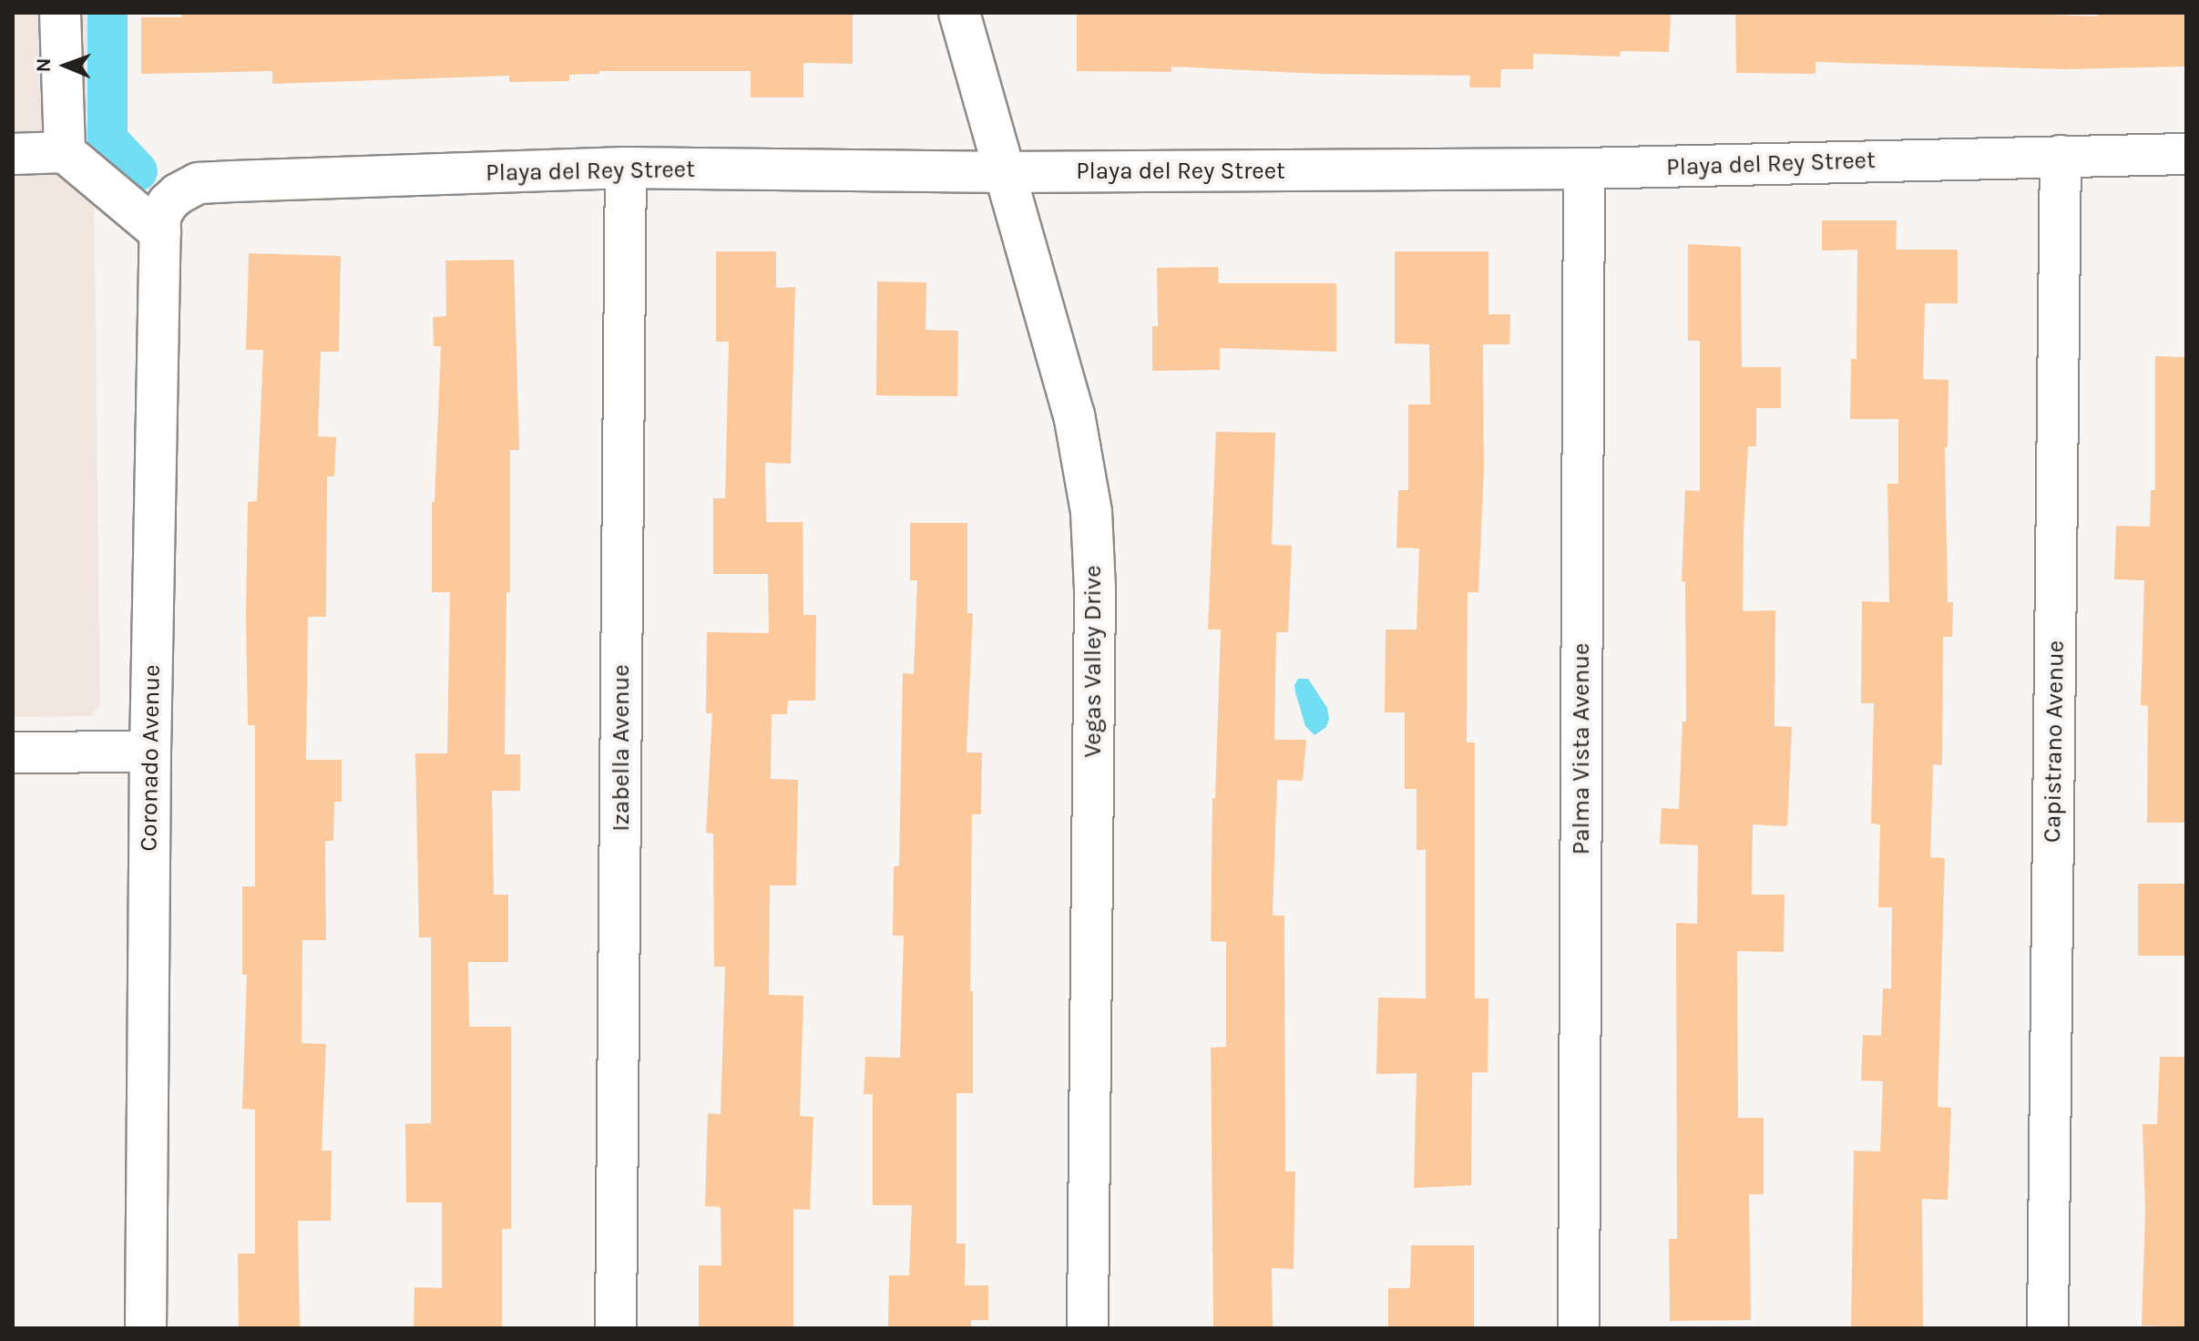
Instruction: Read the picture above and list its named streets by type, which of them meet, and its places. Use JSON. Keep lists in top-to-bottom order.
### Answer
{
  "streets": {
    "street": [
      "Playa del Rey Street",
      "Vegas Valley Drive",
      "Capistrano Avenue",
      "Izabella Avenue",
      "Palma Vista Avenue",
      "Coronado Avenue"
    ]
  },
  "crossings": [
    ["Playa del Rey Street", "Vegas Valley Drive"],
    ["Playa del Rey Street", "Capistrano Avenue"],
    ["Playa del Rey Street", "Izabella Avenue"],
    ["Playa del Rey Street", "Palma Vista Avenue"],
    ["Playa del Rey Street", "Coronado Avenue"]
  ],
  "north": "left"
}
